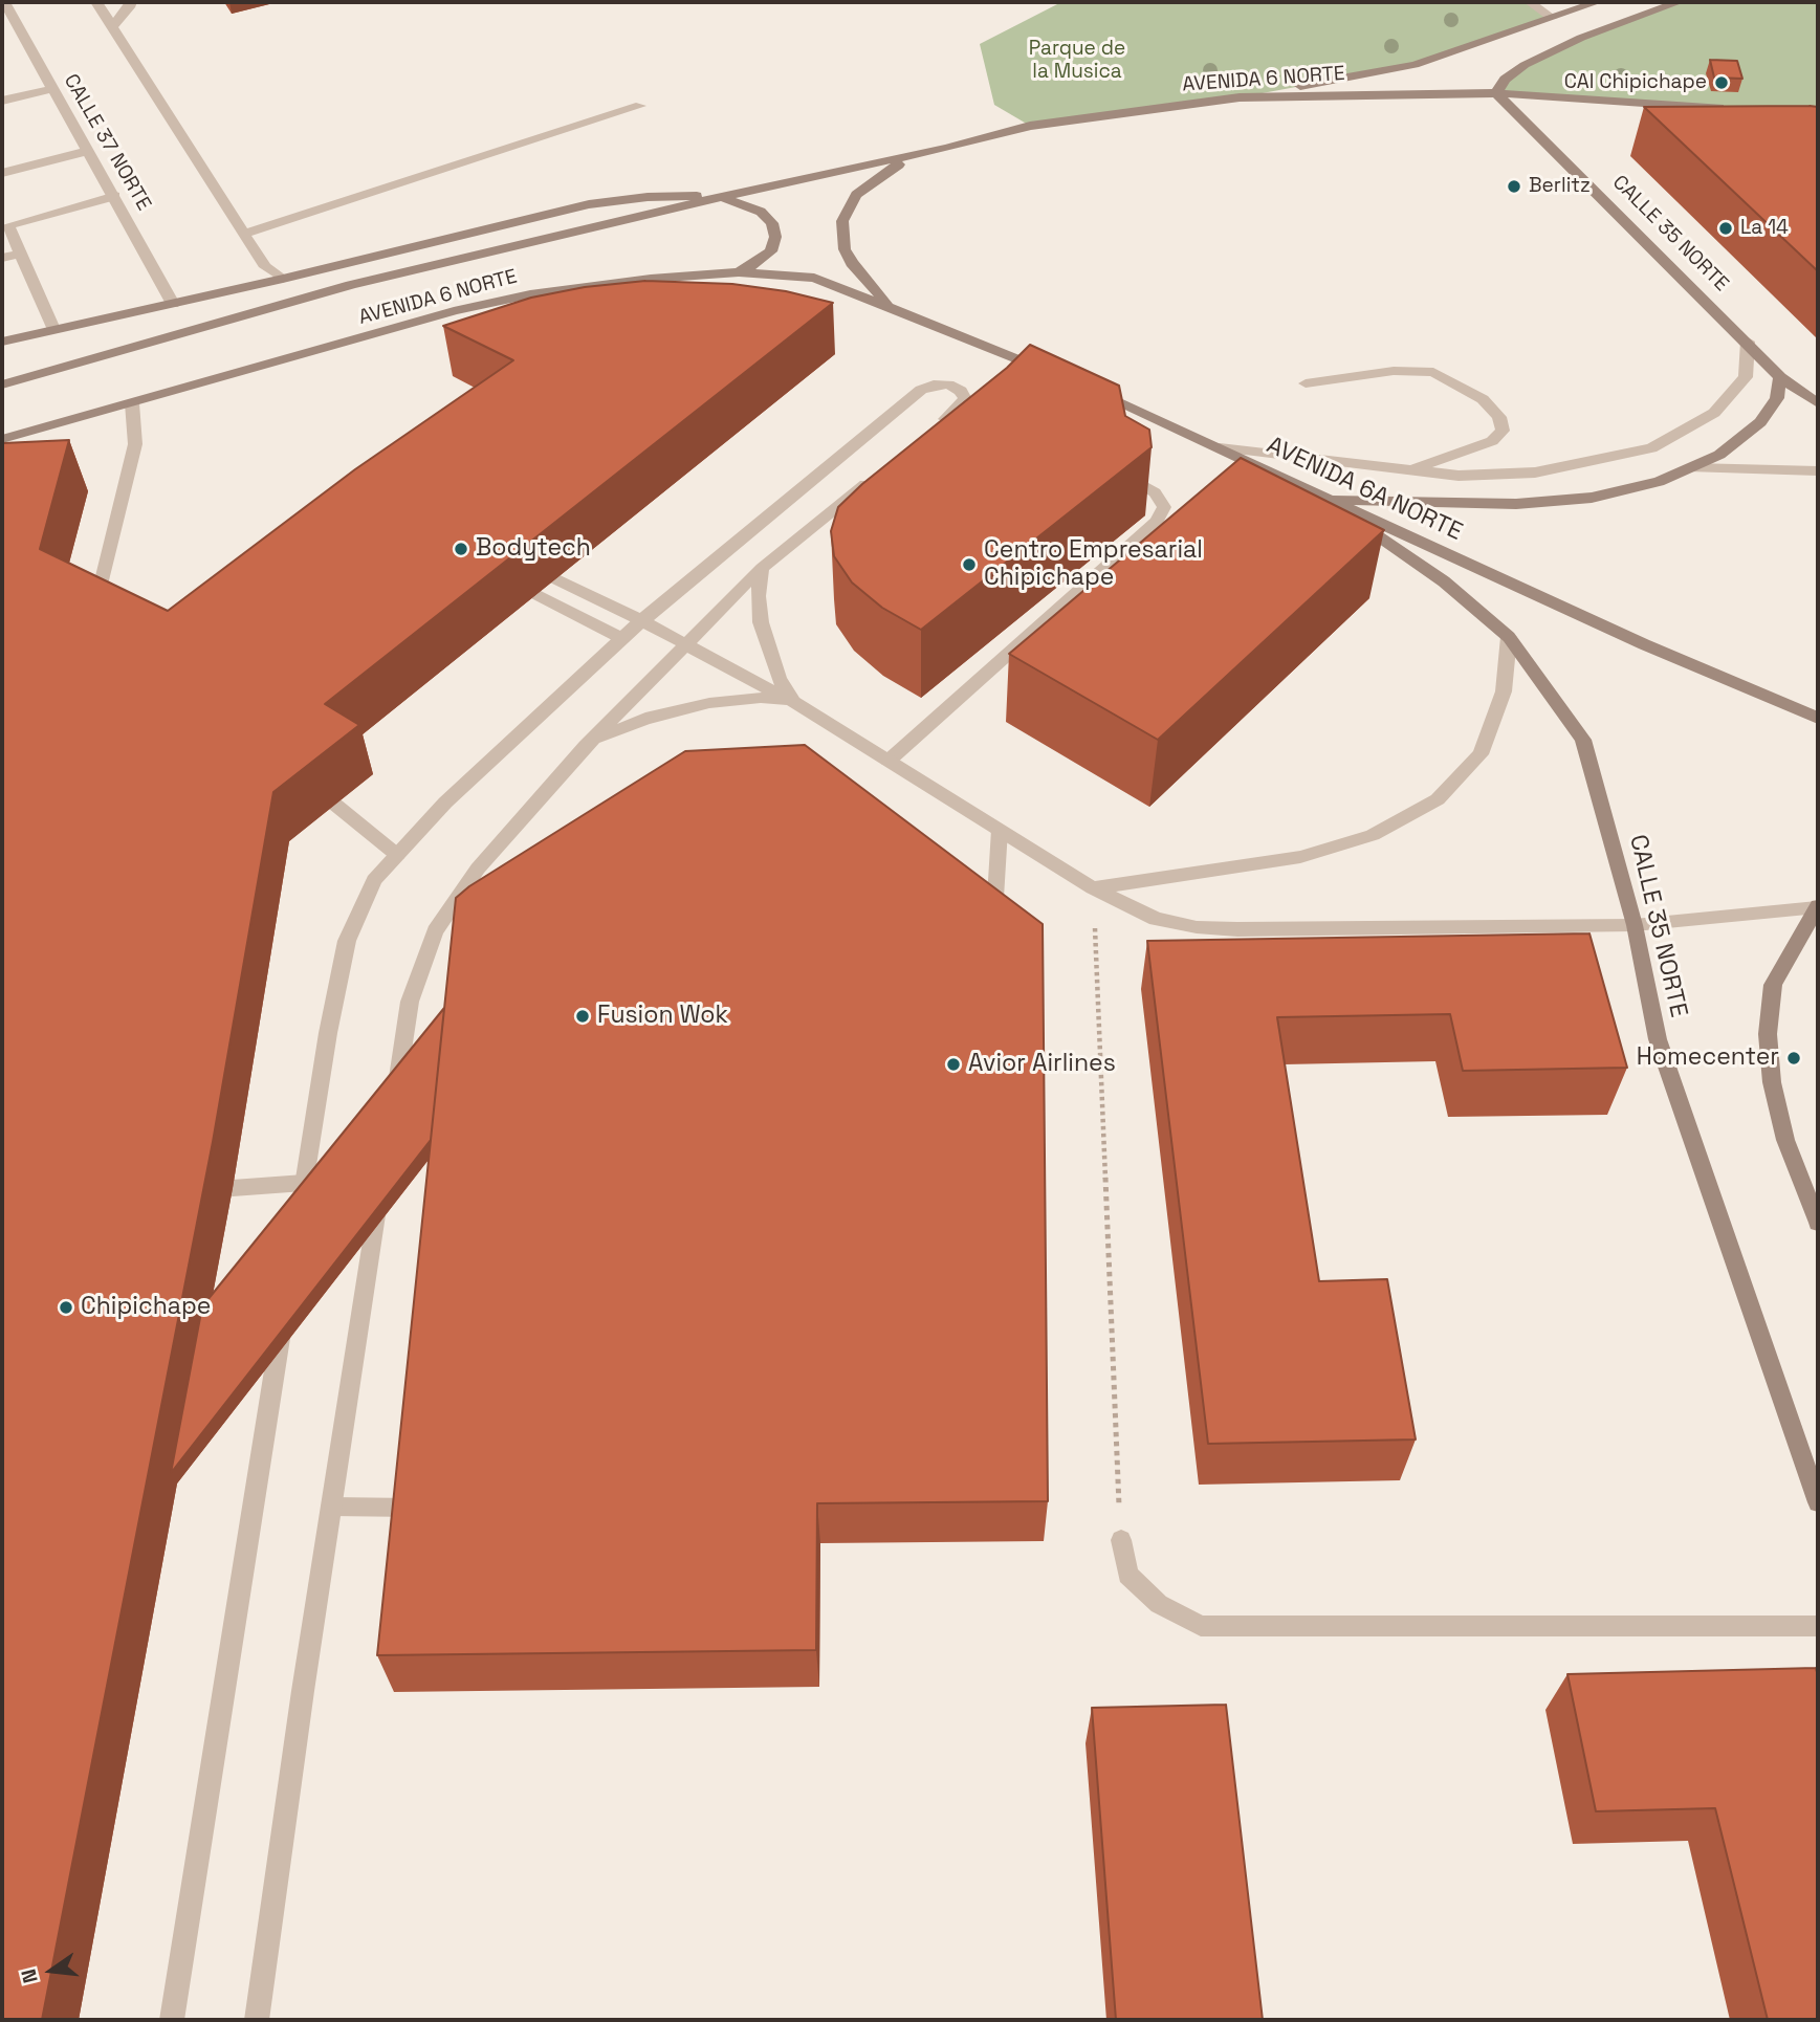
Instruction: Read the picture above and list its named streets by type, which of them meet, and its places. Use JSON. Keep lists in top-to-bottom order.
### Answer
{
  "streets": {
    "main road": ["AVENIDA 6 NORTE", "CALLE 35 NORTE", "AVENIDA 6A NORTE"],
    "street": ["CALLE 37 NORTE"]
  },
  "crossings": [
    ["AVENIDA 6 NORTE", "CALLE 37 NORTE"],
    ["AVENIDA 6 NORTE", "CALLE 35 NORTE"],
    ["CALLE 35 NORTE", "AVENIDA 6A NORTE"]
  ],
  "parks": ["Parque de la Musica"],
  "places": [
    "CAI Chipichape",
    "Berlitz",
    "La 14",
    "Bodytech",
    "Centro Empresarial Chipichape",
    "Fusion Wok",
    "Homecenter",
    "Avior Airlines",
    "Chipichape"
  ],
  "north": "left"
}
